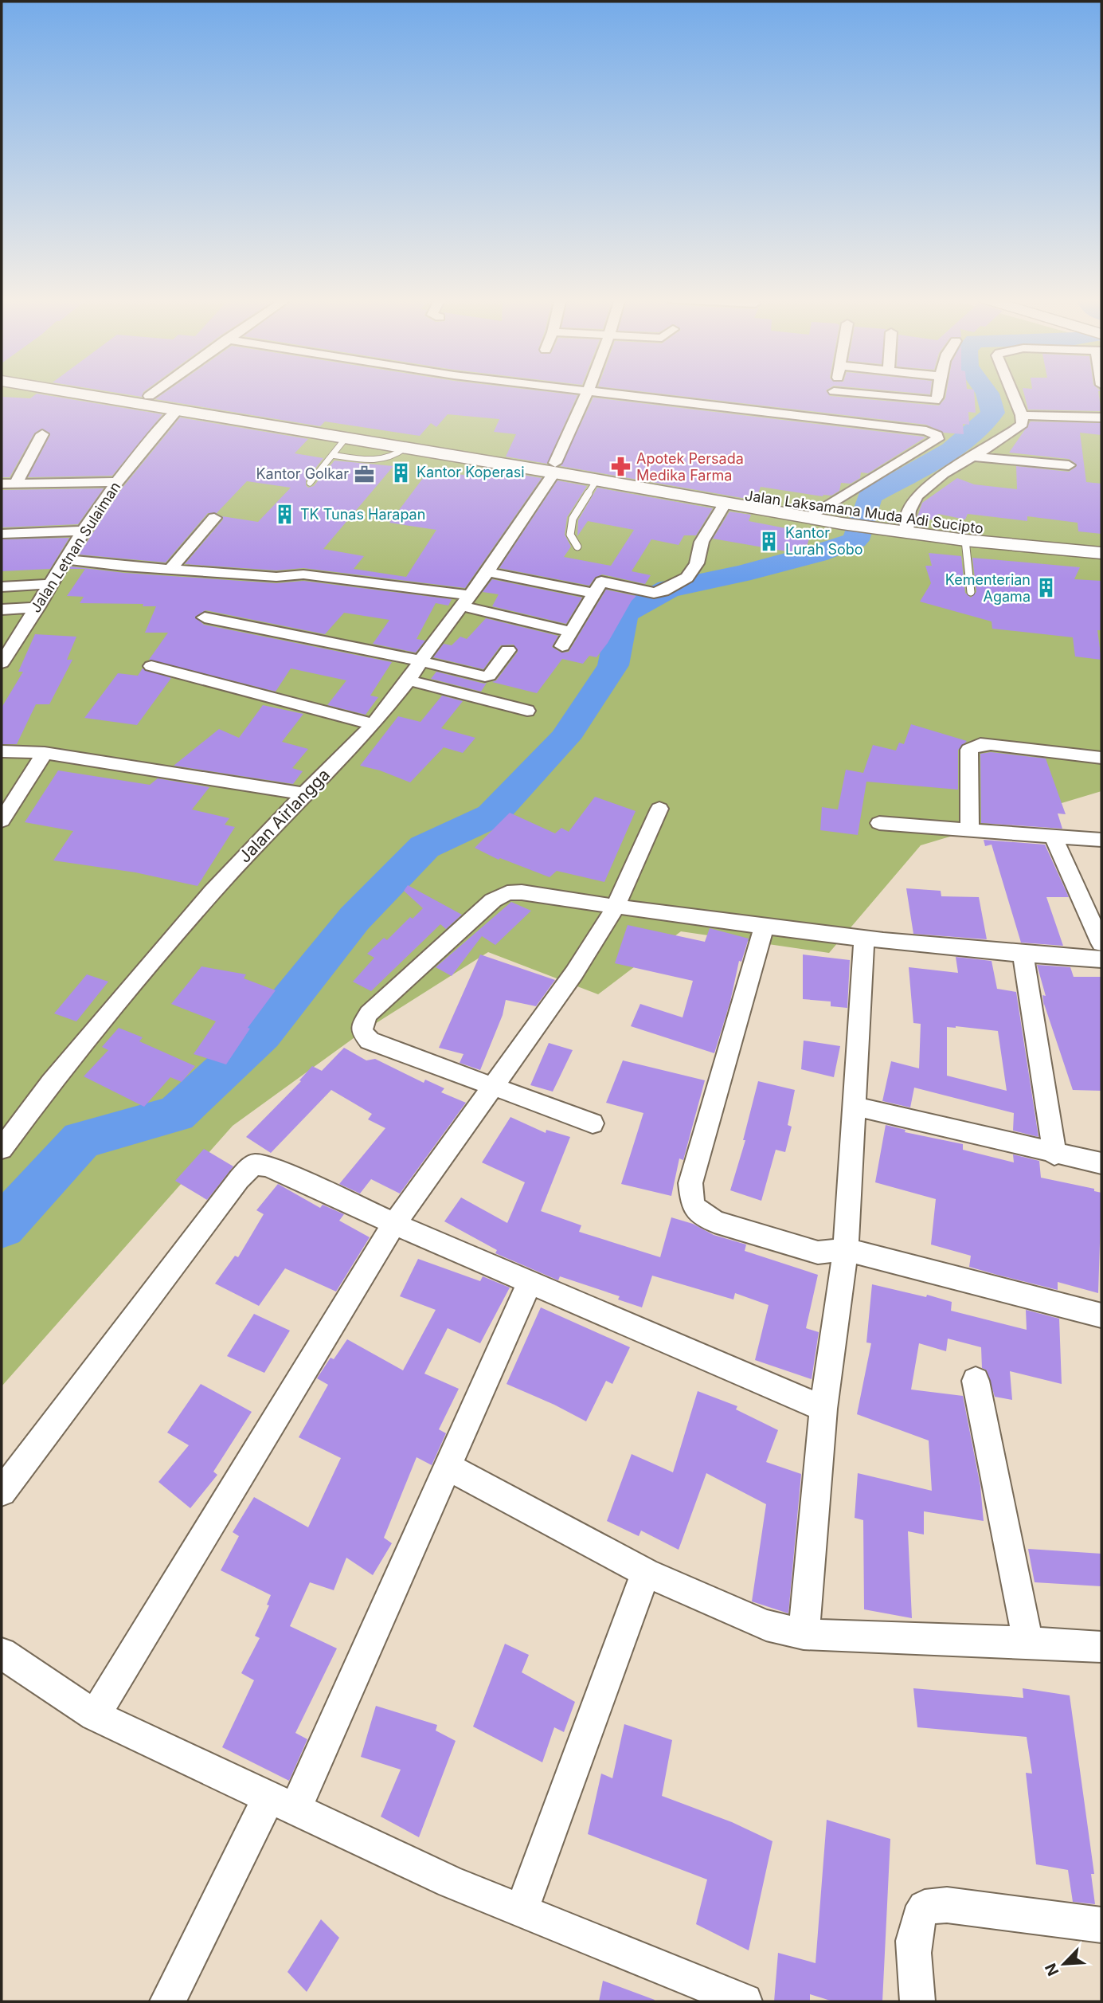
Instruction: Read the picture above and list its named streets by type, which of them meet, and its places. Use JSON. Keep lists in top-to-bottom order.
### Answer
{
  "streets": {
    "main road": ["Jalan Laksamana Muda Adi Sucipto"],
    "street": ["Jalan Letnan Sulaiman", "Jalan Airlangga"]
  },
  "crossings": [
    ["Jalan Laksamana Muda Adi Sucipto", "Jalan Letnan Sulaiman"],
    ["Jalan Laksamana Muda Adi Sucipto", "Jalan Airlangga"]
  ],
  "places": {
    "pharmacy": ["Apotek Persada Medika Farma"],
    "building": [
      "Kantor Koperasi",
      "TK Tunas Harapan",
      "Kantor Lurah Sobo",
      "Kementerian Agama"
    ],
    "office": ["Kantor Golkar"]
  },
  "north": "bottom left"
}
